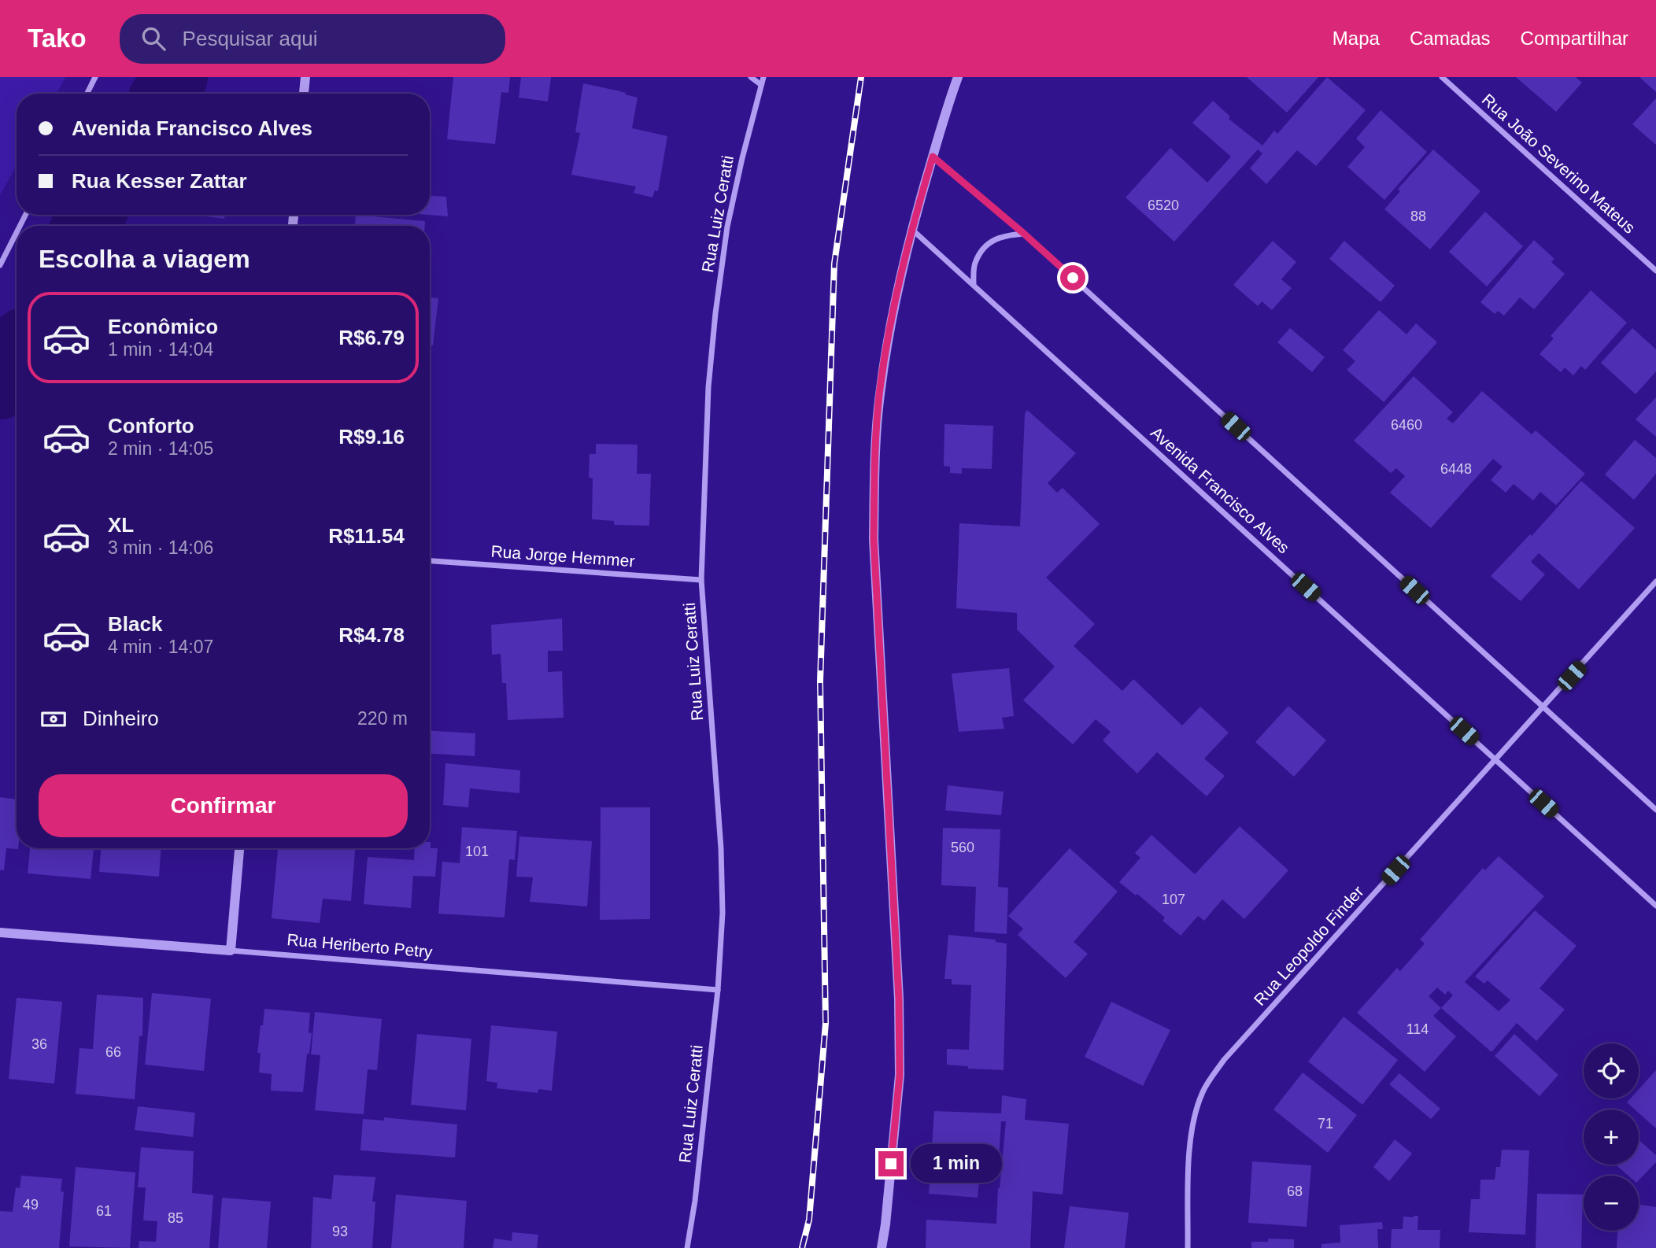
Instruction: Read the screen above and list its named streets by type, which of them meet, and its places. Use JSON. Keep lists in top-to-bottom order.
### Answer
{
  "streets": {
    "street": [
      "Rua João Severino Mateus",
      "Rua Luiz Ceratti",
      "Avenida Francisco Alves",
      "Rua Jorge Hemmer",
      "Rua Heriberto Petry",
      "Rua Leopoldo Finder"
    ]
  },
  "crossings": [
    ["Rua Luiz Ceratti", "Rua Jorge Hemmer"],
    ["Rua Luiz Ceratti", "Rua Heriberto Petry"],
    ["Avenida Francisco Alves", "Rua Leopoldo Finder"]
  ],
  "house_numbers": [
    "6520",
    "88",
    "6460",
    "6448",
    "560",
    "101",
    "107",
    "114",
    "36",
    "66",
    "71",
    "68",
    "49",
    "61",
    "85",
    "93"
  ],
  "page": {
    "header": "Tako",
    "search": "Pesquisar aqui",
    "nav": ["Mapa", "Camadas", "Compartilhar"],
    "banner": ["Avenida Francisco Alves", "Rua Kesser Zattar"],
    "heading": "Escolha a viagem",
    "list": [
      {
        "name": "Econômico",
        "note": "1 min · 14:04",
        "value": "R$6.79"
      },
      {
        "name": "Conforto",
        "note": "2 min · 14:05",
        "value": "R$9.16"
      },
      {
        "name": "XL",
        "note": "3 min · 14:06",
        "value": "R$11.54"
      },
      {
        "name": "Black",
        "note": "4 min · 14:07",
        "value": "R$4.78"
      }
    ],
    "pay": ["Dinheiro", "220 m"],
    "buttons": "Confirmar",
    "map_buttons": ["+", "−"],
    "bubble": "1 min"
  }
}
